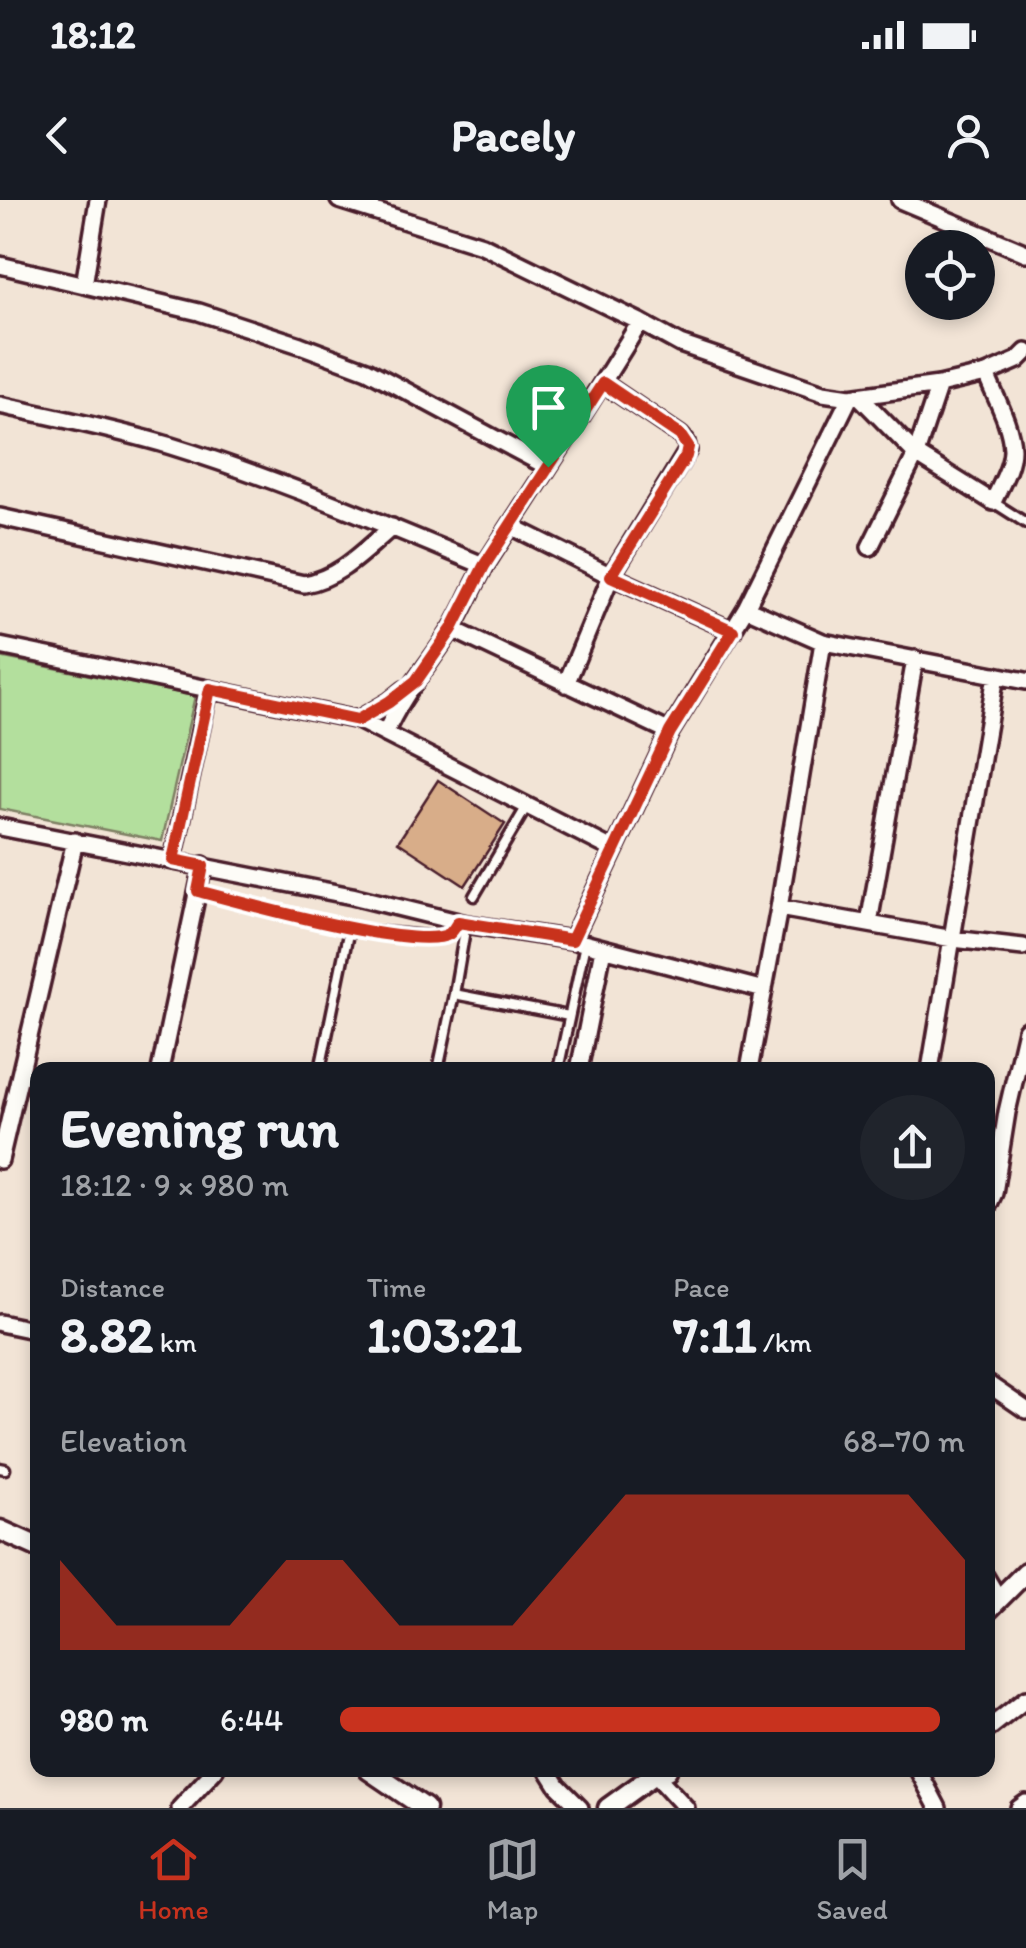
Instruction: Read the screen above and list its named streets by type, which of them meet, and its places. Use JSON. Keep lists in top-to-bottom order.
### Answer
{
  "page": {
    "status": "18:12",
    "header": "Pacely",
    "heading": ["Evening run", "18:12 · 9 × 980 m"],
    "stats": [
      ["Distance", "8.82 km"],
      ["Time", "1:03:21"],
      ["Pace", "7:11 /km"]
    ],
    "chart": ["Elevation", "68–70 m"],
    "list": [
      {
        "name": "980 m",
        "note": "6:44"
      }
    ],
    "tabs": ["Home", "Map", "Saved"]
  }
}
